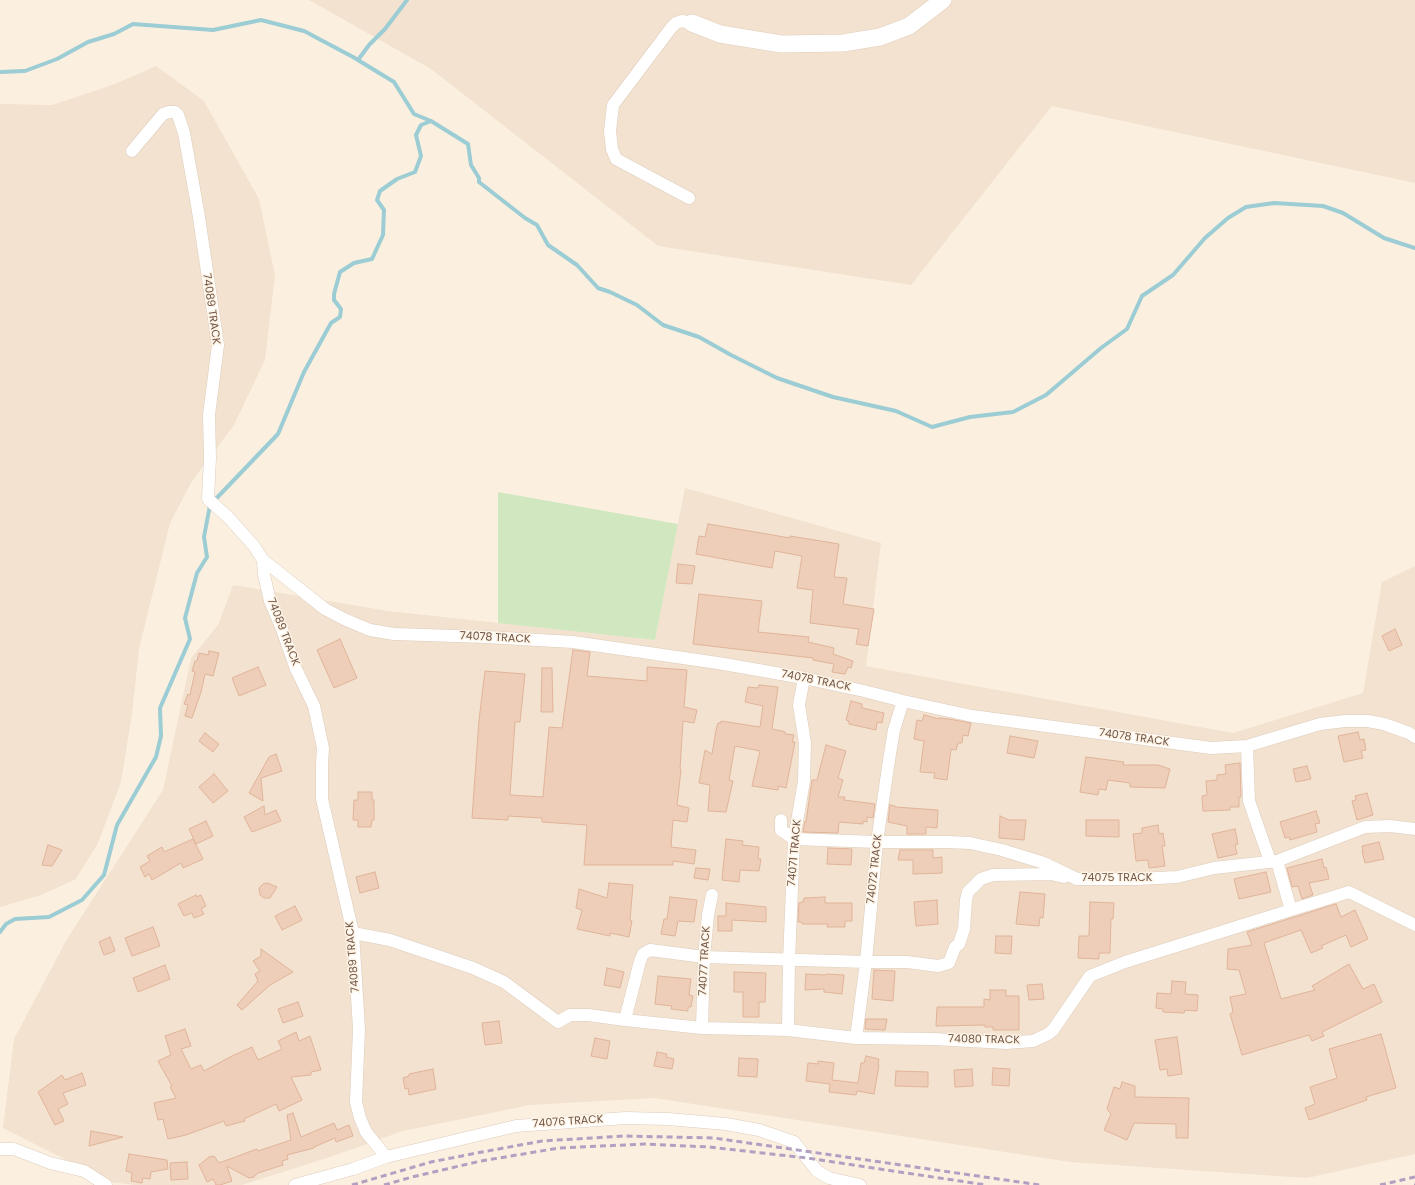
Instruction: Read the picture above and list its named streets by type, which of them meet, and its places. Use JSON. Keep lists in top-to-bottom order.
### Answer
{
  "streets": {
    "street": [
      "74089 TRACK",
      "74078 TRACK",
      "74071 TRACK",
      "74072 TRACK",
      "74075 TRACK",
      "74077 TRACK",
      "74080 TRACK",
      "74076 TRACK"
    ]
  },
  "crossings": [
    ["74089 TRACK", "74078 TRACK"],
    ["74089 TRACK", "74080 TRACK"],
    ["74089 TRACK", "74076 TRACK"],
    ["74078 TRACK", "74071 TRACK"],
    ["74078 TRACK", "74072 TRACK"],
    ["74071 TRACK", "74075 TRACK"],
    ["74071 TRACK", "74080 TRACK"],
    ["74072 TRACK", "74075 TRACK"],
    ["74072 TRACK", "74080 TRACK"],
    ["74077 TRACK", "74080 TRACK"]
  ]
}
